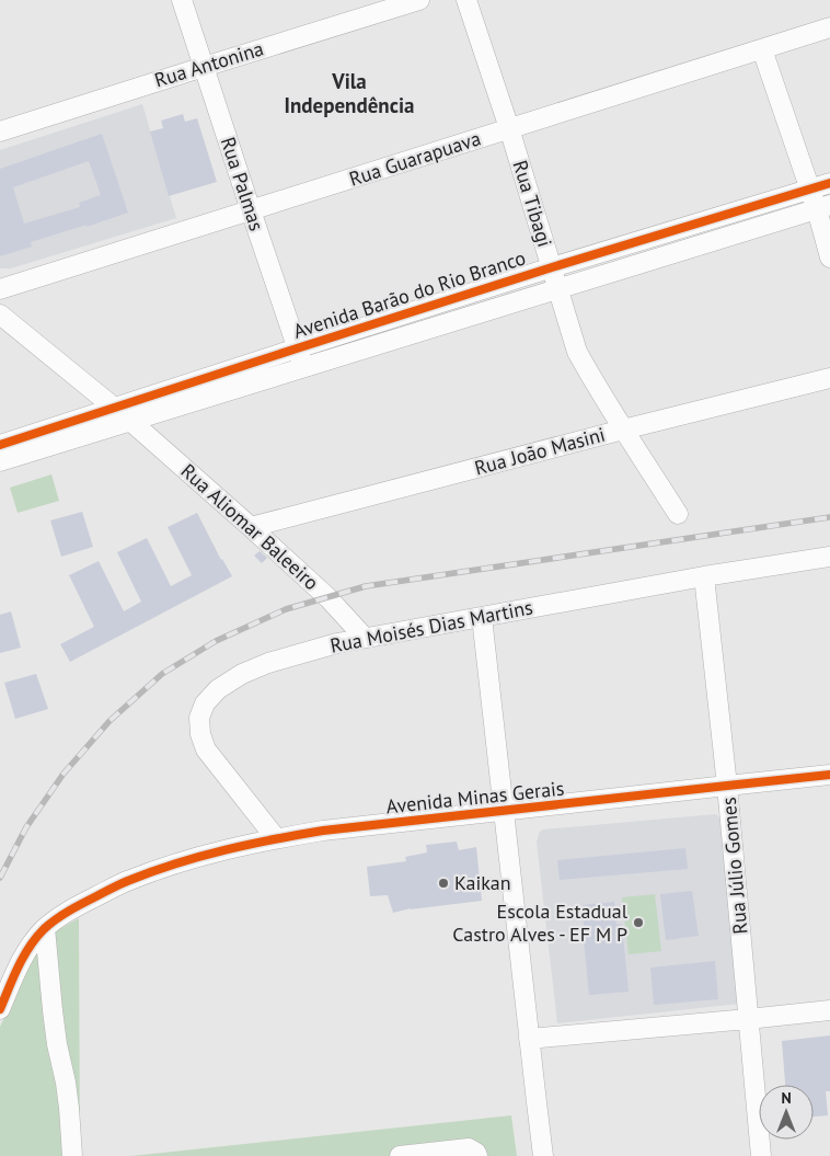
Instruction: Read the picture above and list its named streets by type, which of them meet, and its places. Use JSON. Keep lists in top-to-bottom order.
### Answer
{
  "streets": {
    "street": [
      "Rua Antonina",
      "Rua Guarapuava",
      "Rua Palmas",
      "Rua Tibagi",
      "Avenida Barão do Rio Branco",
      "Rua João Masini",
      "Rua Aliomar Baleeiro",
      "Rua Moisés Dias Martins",
      "Avenida Minas Gerais",
      "Rua Júlio Gomes"
    ]
  },
  "crossings": [
    ["Rua Antonina", "Rua Palmas"],
    ["Rua Guarapuava", "Rua Palmas"],
    ["Rua Guarapuava", "Rua Tibagi"],
    ["Rua Palmas", "Avenida Barão do Rio Branco"],
    ["Rua Tibagi", "Avenida Barão do Rio Branco"],
    ["Rua Tibagi", "Rua João Masini"],
    ["Avenida Barão do Rio Branco", "Rua Aliomar Baleeiro"],
    ["Rua João Masini", "Rua Aliomar Baleeiro"],
    ["Rua Aliomar Baleeiro", "Rua Moisés Dias Martins"],
    ["Rua Moisés Dias Martins", "Avenida Minas Gerais"],
    ["Rua Moisés Dias Martins", "Rua Júlio Gomes"],
    ["Avenida Minas Gerais", "Rua Júlio Gomes"]
  ],
  "districts": ["Vila Independência"],
  "places": ["Kaikan", "Escola Estadual Castro Alves - EF M P"],
  "north": "top"
}
